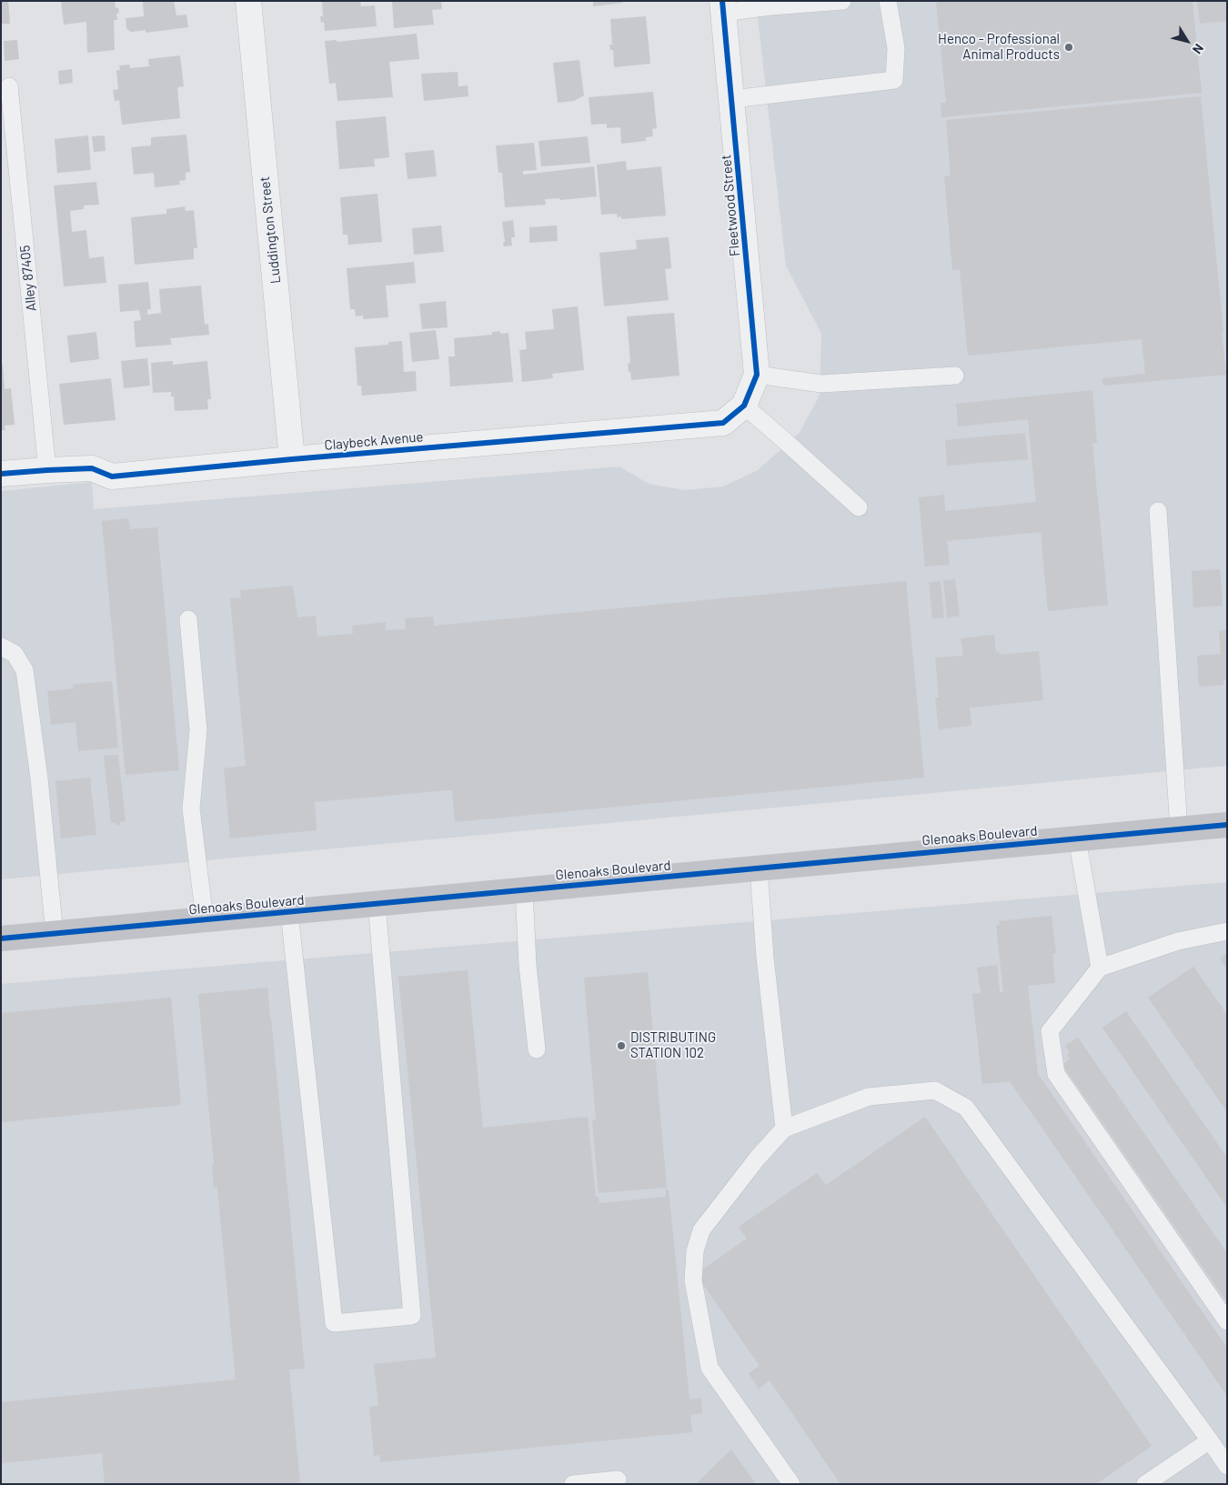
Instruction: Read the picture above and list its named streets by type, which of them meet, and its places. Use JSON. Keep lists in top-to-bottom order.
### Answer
{
  "streets": {
    "main road": ["Glenoaks Boulevard"],
    "street": ["Fleetwood Street", "Luddington Street", "Claybeck Avenue"],
    "lane": ["Alley 87405"]
  },
  "crossings": [
    ["Fleetwood Street", "Claybeck Avenue"],
    ["Luddington Street", "Claybeck Avenue"],
    ["Alley 87405", "Claybeck Avenue"]
  ],
  "places": ["Henco - Professional Animal Products", "DISTRIBUTING STATION 102"],
  "north": "bottom right"
}
